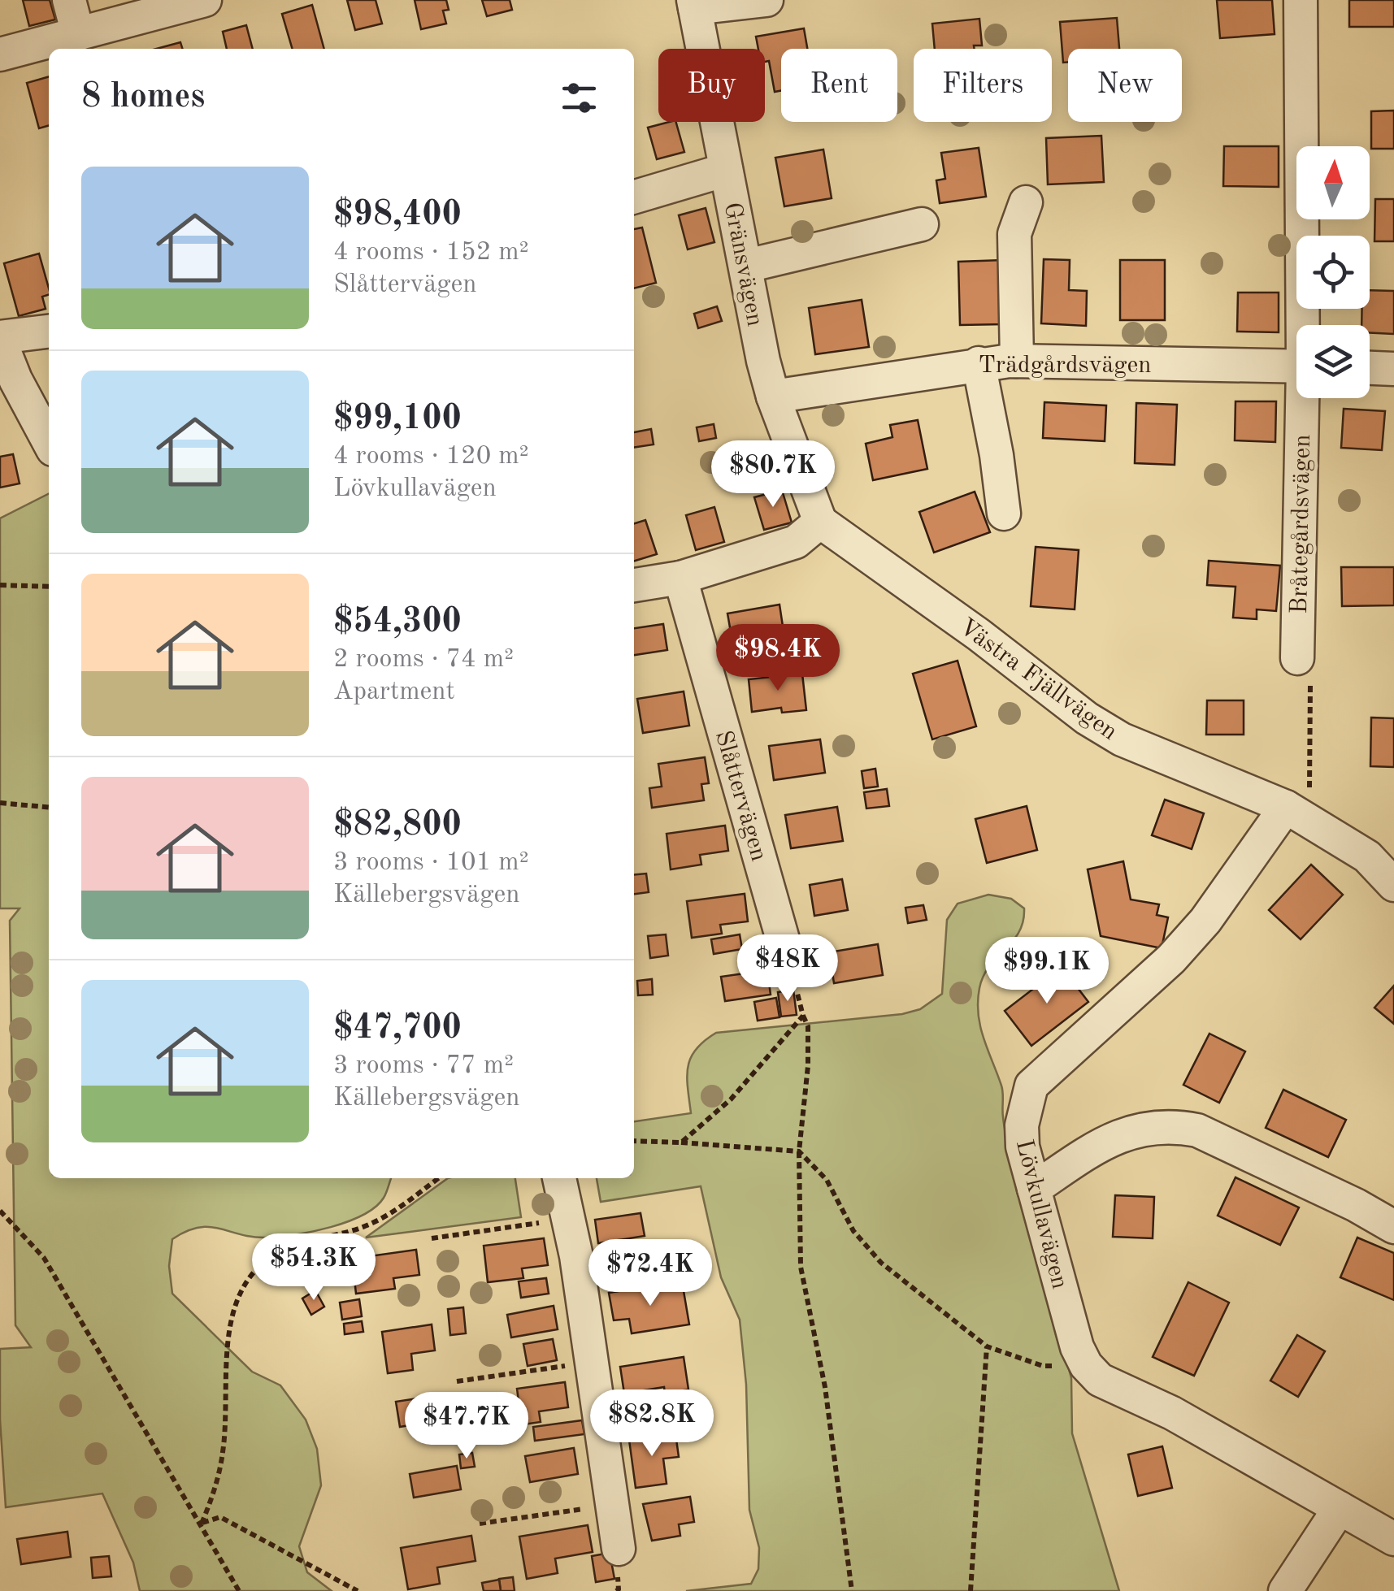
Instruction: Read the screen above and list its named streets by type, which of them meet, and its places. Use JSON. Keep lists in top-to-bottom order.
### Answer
{
  "streets": {
    "street": [
      "Gränsvägen",
      "Trädgårdsvägen",
      "Bråtegårdsvägen",
      "Västra Fjällvägen",
      "Slåttervägen",
      "Lövkullavägen"
    ]
  },
  "crossings": [
    ["Gränsvägen", "Trädgårdsvägen"],
    ["Gränsvägen", "Västra Fjällvägen"],
    ["Västra Fjällvägen", "Lövkullavägen"]
  ],
  "north": "top",
  "page": {
    "chip": [
      "Buy",
      "Rent",
      "Filters",
      "New"
    ],
    "heading": "8 homes",
    "list": [
      {
        "name": "$98,400",
        "note": "4 rooms · 152 m² · Slåttervägen"
      },
      {
        "name": "$99,100",
        "note": "4 rooms · 120 m² · Lövkullavägen"
      },
      {
        "name": "$54,300",
        "note": "2 rooms · 74 m² · Apartment"
      },
      {
        "name": "$82,800",
        "note": "3 rooms · 101 m² · Källebergsvägen"
      },
      {
        "name": "$47,700",
        "note": "3 rooms · 77 m² · Källebergsvägen"
      }
    ],
    "price": [
      "$80.7K",
      "$98.4K",
      "$48K",
      "$99.1K",
      "$54.3K",
      "$72.4K",
      "$82.8K",
      "$47.7K"
    ]
  }
}
